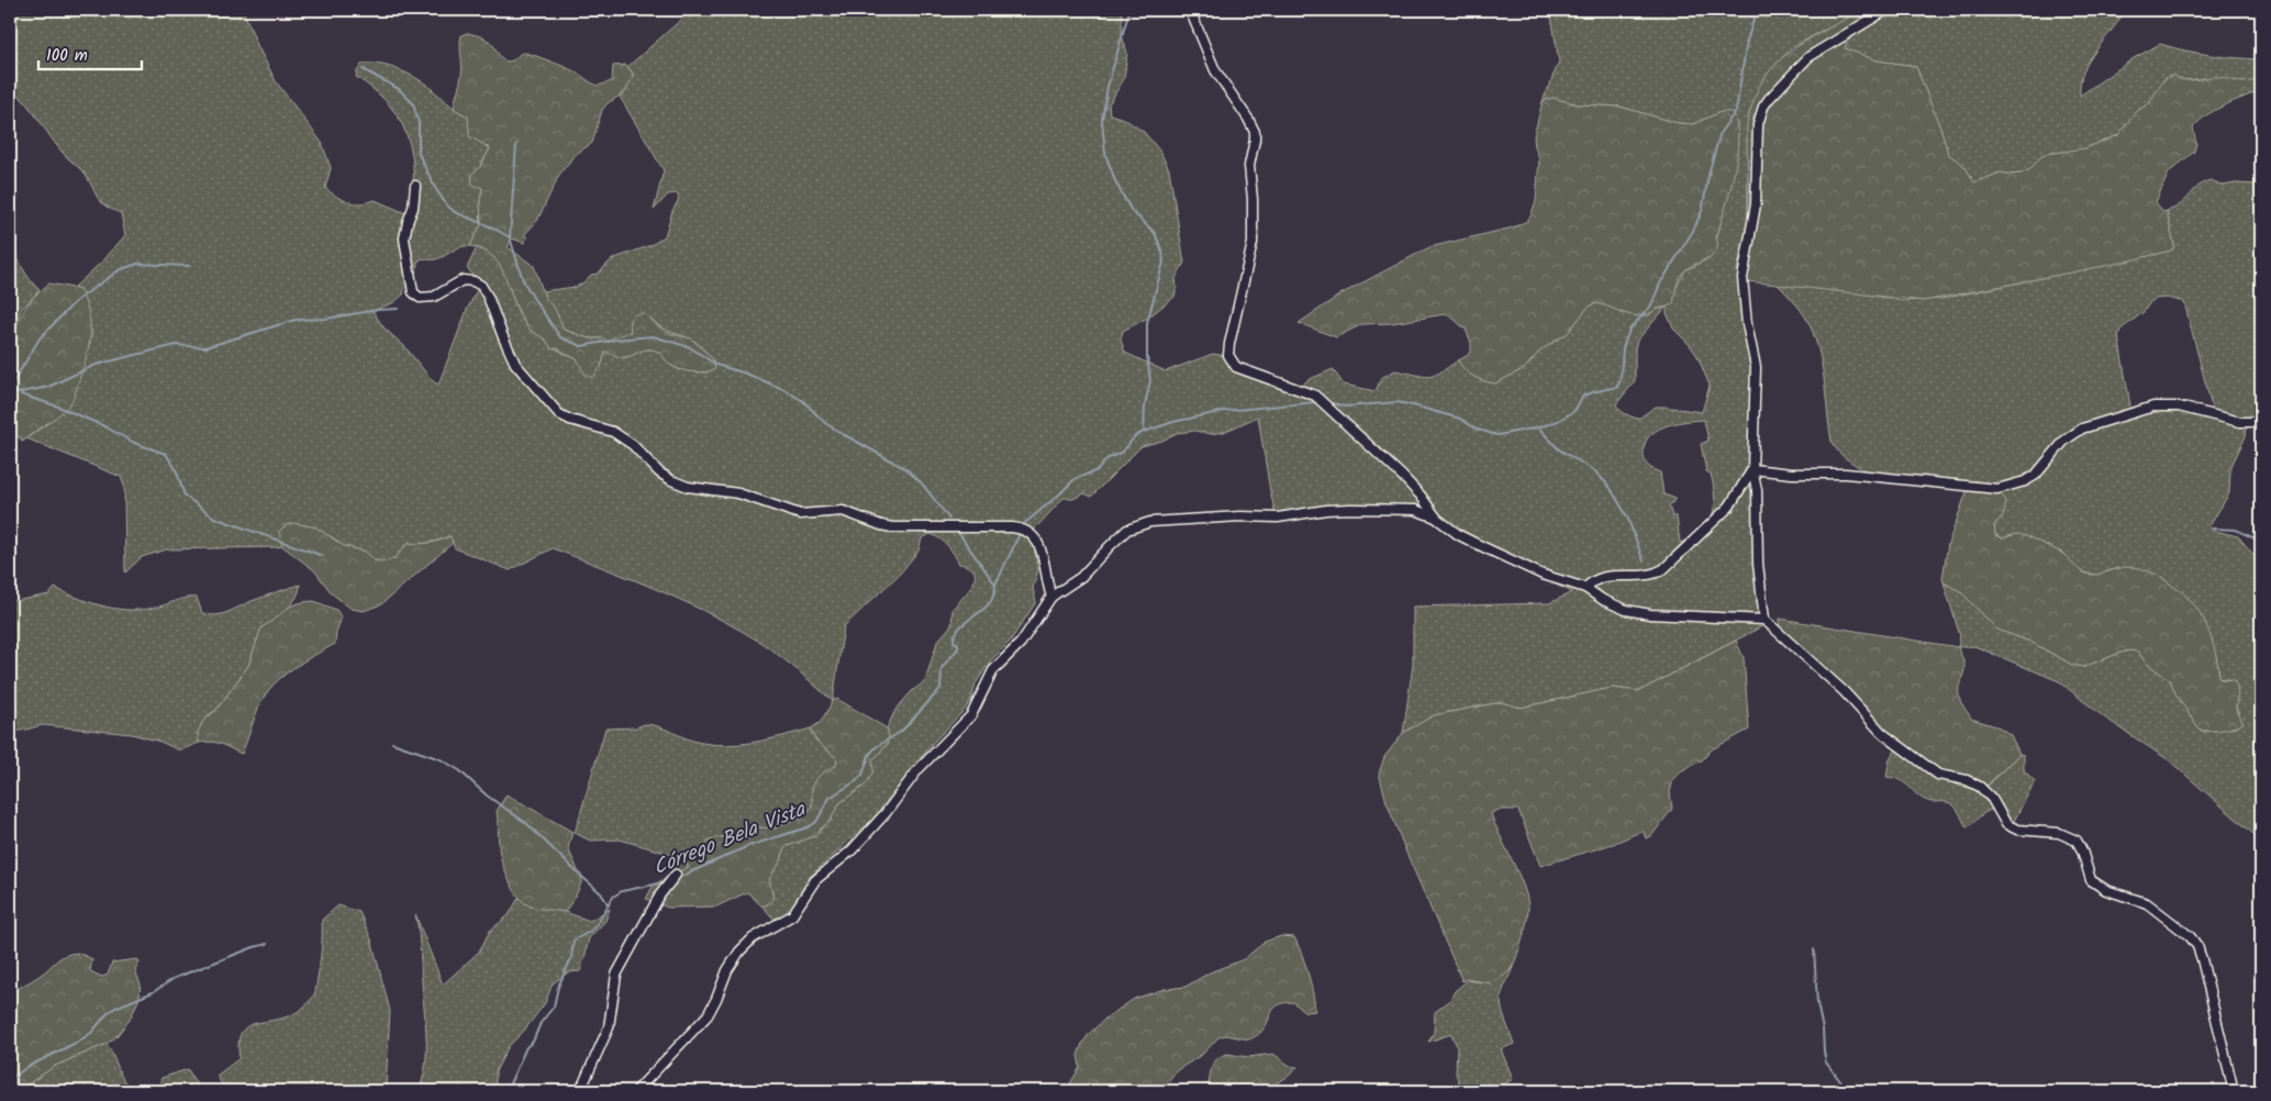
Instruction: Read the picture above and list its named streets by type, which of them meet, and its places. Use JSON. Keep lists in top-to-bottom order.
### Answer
{
  "water": ["Córrego Bela Vista"],
  "scale_bar": "100 m"
}
